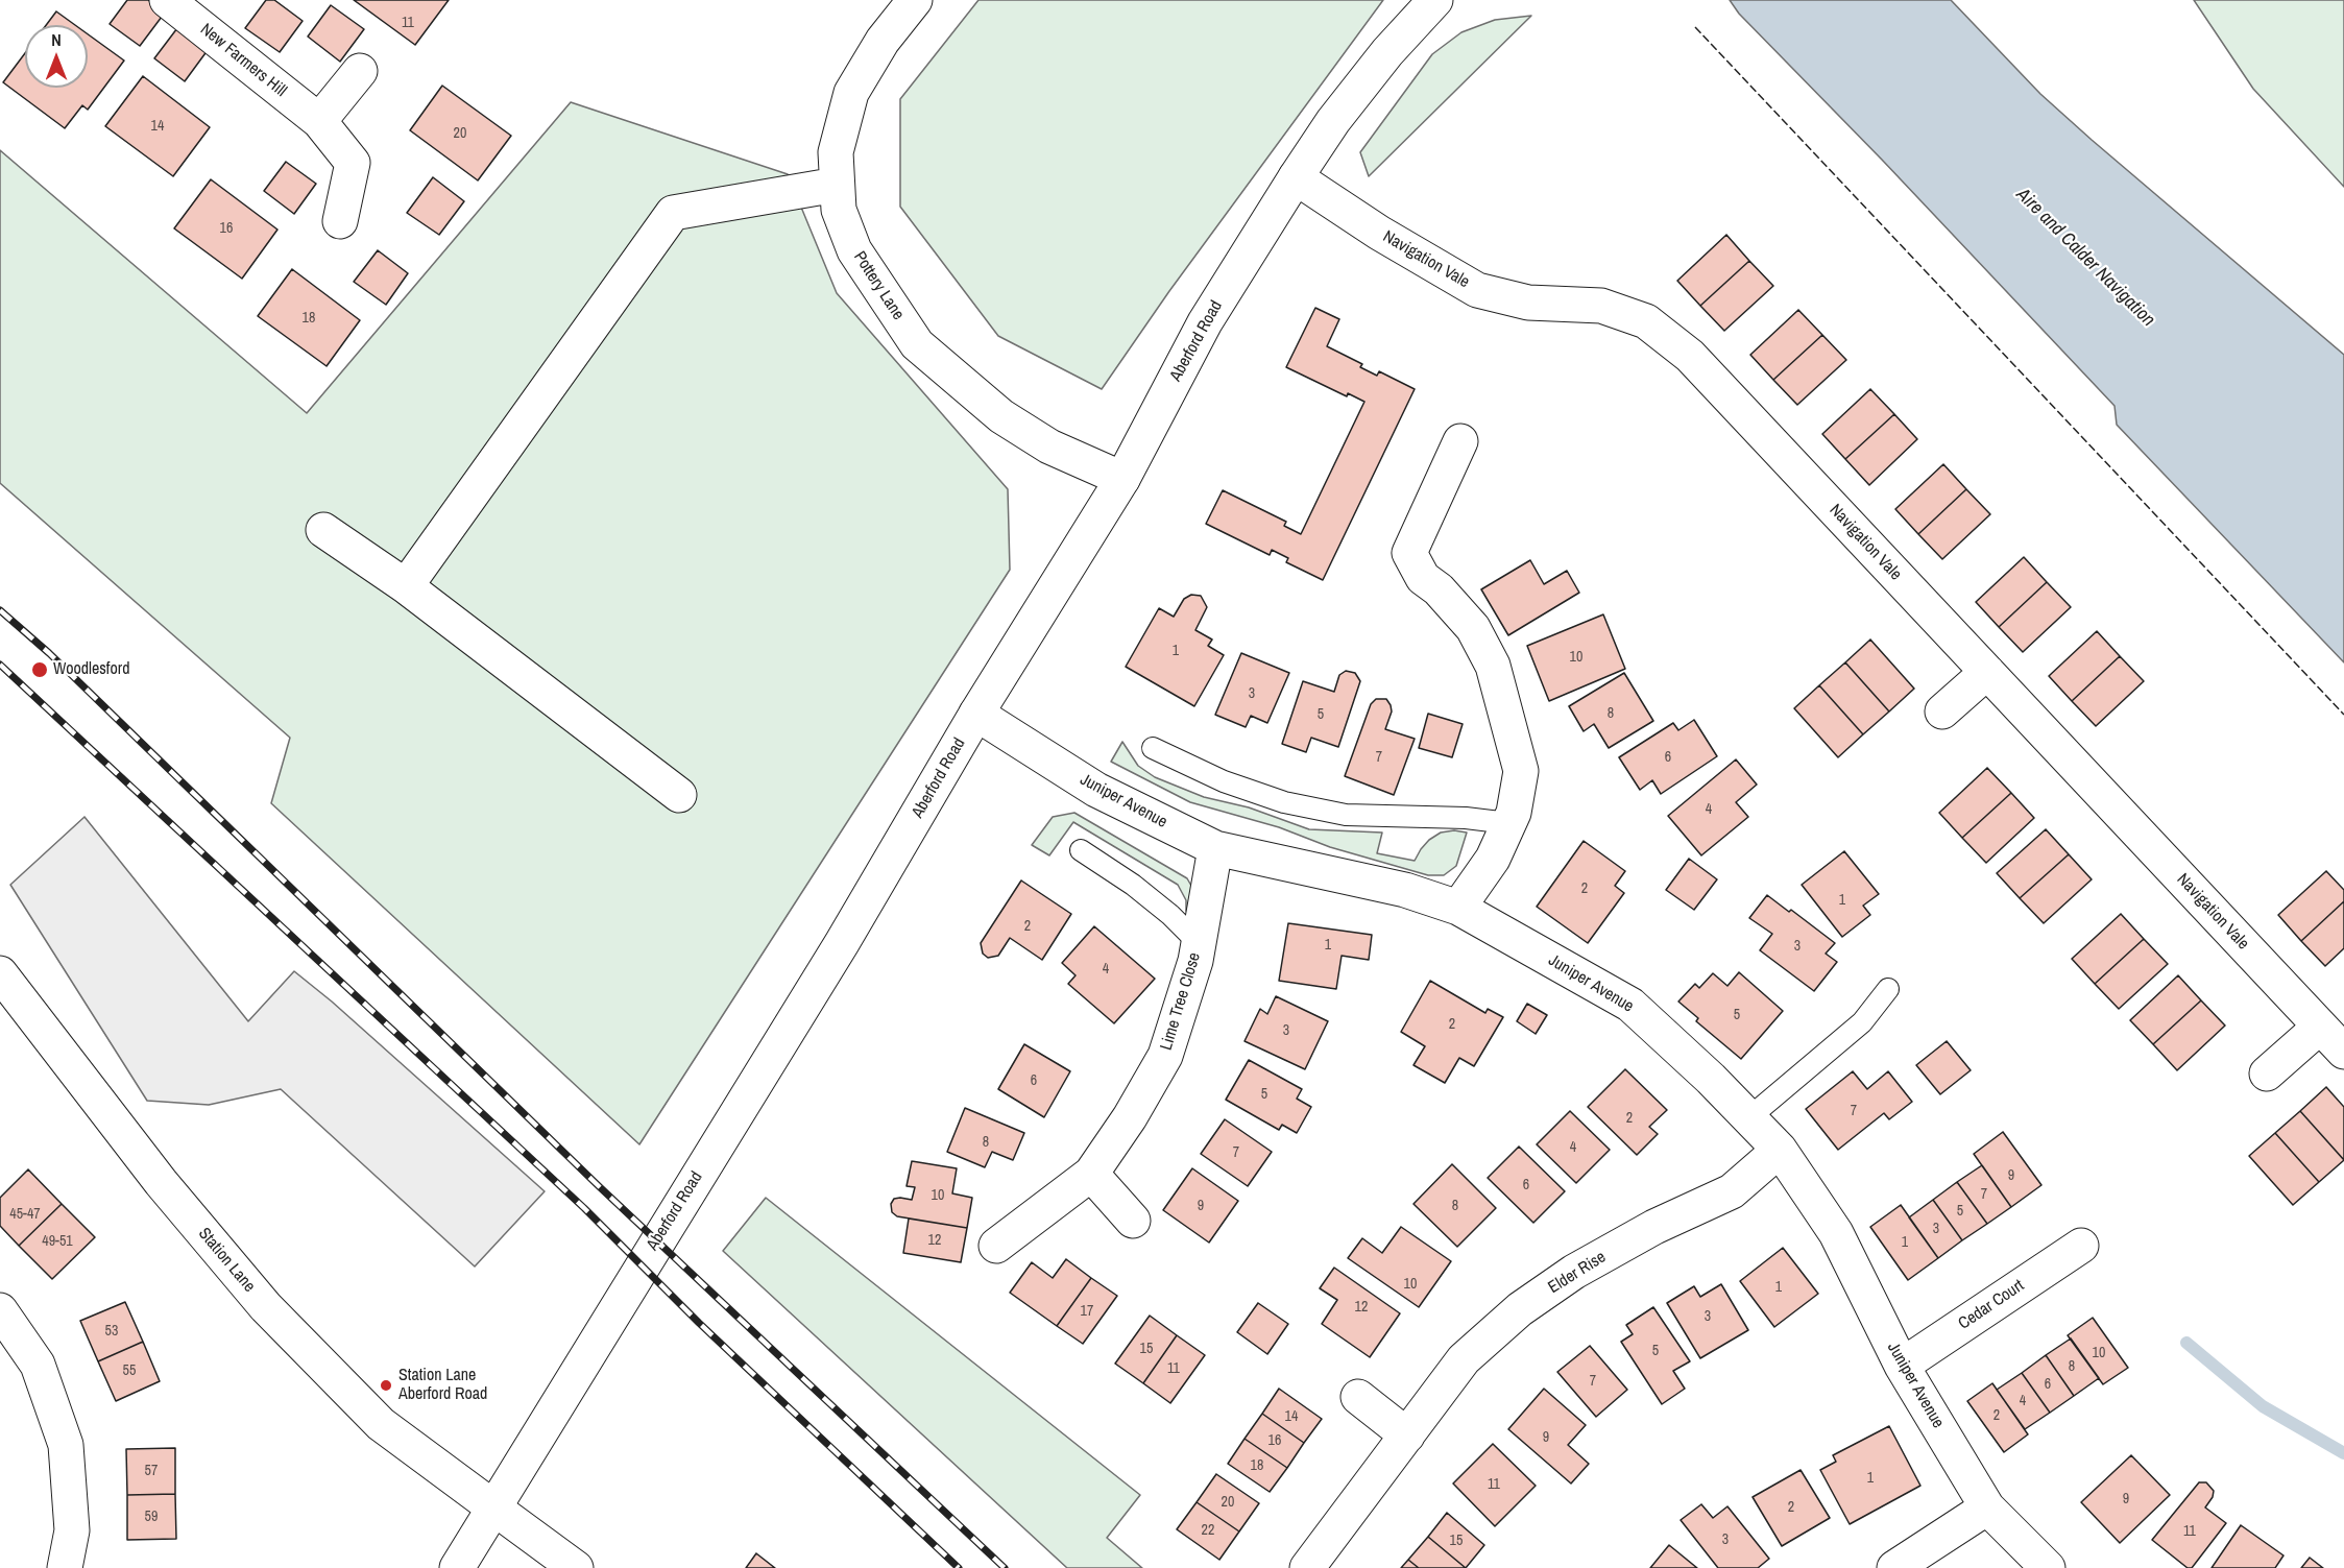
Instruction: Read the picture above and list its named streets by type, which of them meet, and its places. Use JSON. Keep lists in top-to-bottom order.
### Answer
{
  "streets": {
    "street": [
      "New Farmers Hill",
      "Navigation Vale",
      "Pottery Lane",
      "Aberford Road",
      "Juniper Avenue",
      "Lime Tree Close",
      "Station Lane",
      "Elder Rise",
      "Cedar Court"
    ]
  },
  "crossings": [
    ["Navigation Vale", "Aberford Road"],
    ["Pottery Lane", "Aberford Road"],
    ["Aberford Road", "Juniper Avenue"],
    ["Aberford Road", "Station Lane"],
    ["Juniper Avenue", "Lime Tree Close"],
    ["Juniper Avenue", "Elder Rise"],
    ["Juniper Avenue", "Cedar Court"]
  ],
  "water": ["Aire and Calder Navigation"],
  "places": ["Woodlesford", "Station Lane Aberford Road"],
  "house_numbers": [
    "11",
    "14",
    "20",
    "16",
    "18",
    "1",
    "10",
    "3",
    "8",
    "5",
    "7",
    "6",
    "4",
    "2",
    "1",
    "2",
    "1",
    "3",
    "4",
    "5",
    "2",
    "3",
    "6",
    "5",
    "7",
    "2",
    "8",
    "4",
    "7",
    "9",
    "6",
    "7",
    "10",
    "9",
    "8",
    "5",
    "45-47",
    "3",
    "12",
    "49-51",
    "1",
    "10",
    "1",
    "12",
    "17",
    "3",
    "53",
    "15",
    "5",
    "10",
    "8",
    "11",
    "55",
    "7",
    "6",
    "4",
    "2",
    "14",
    "9",
    "16",
    "18",
    "57",
    "1",
    "11",
    "9",
    "20",
    "2",
    "59",
    "22",
    "11",
    "3",
    "15"
  ],
  "north": "top"
}
